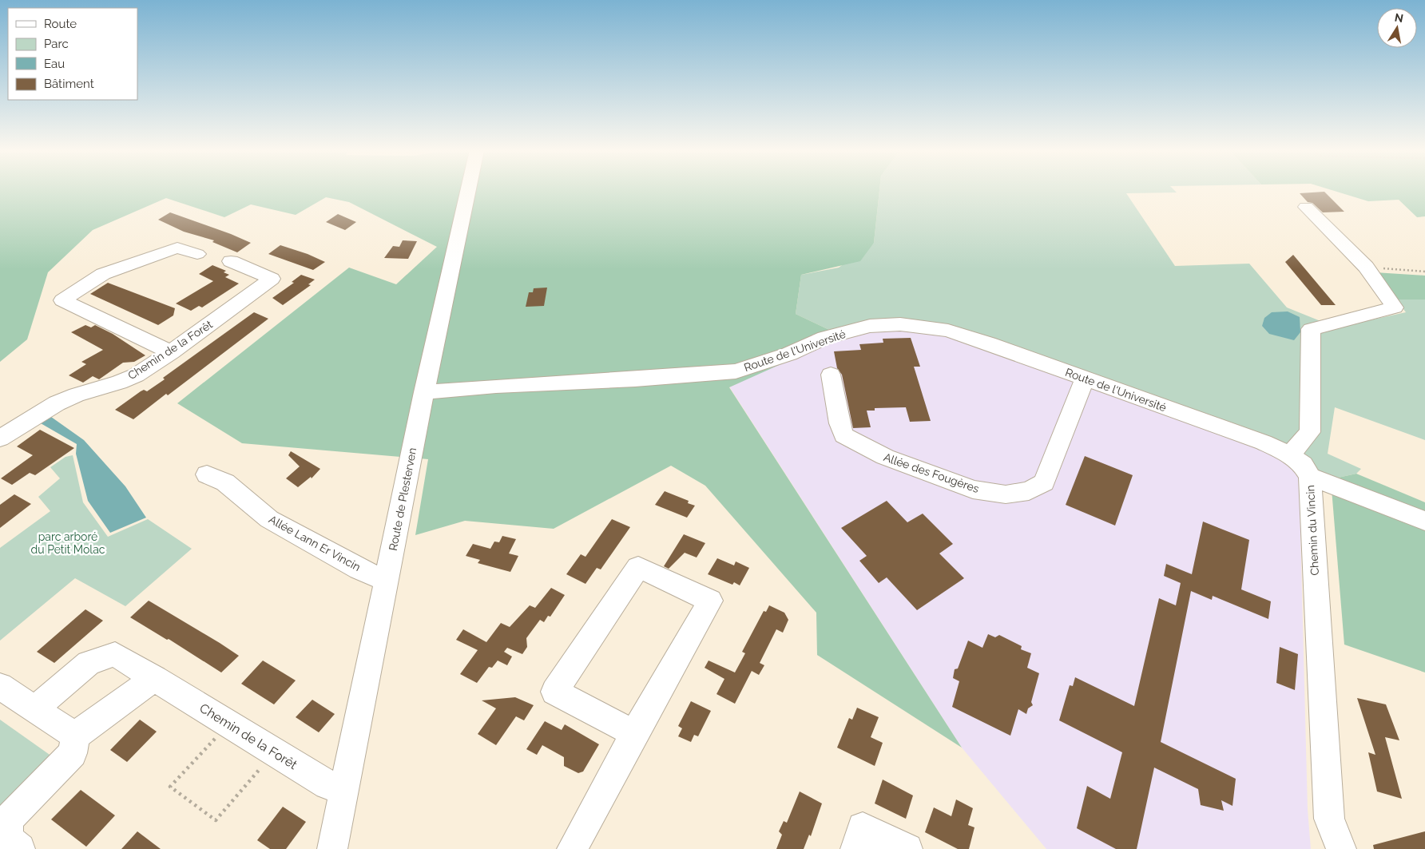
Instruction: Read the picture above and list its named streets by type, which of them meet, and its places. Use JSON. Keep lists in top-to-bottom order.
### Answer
{
  "streets": {
    "street": [
      "Chemin de la Forêt",
      "Route de l'Université",
      "Allée des Fougères",
      "Route de Plesterven",
      "Chemin du Vincin",
      "Allée Lann Er Vincin"
    ]
  },
  "crossings": [
    ["Chemin de la Forêt", "Route de Plesterven"],
    ["Route de l'Université", "Allée des Fougères"],
    ["Route de l'Université", "Route de Plesterven"],
    ["Route de l'Université", "Chemin du Vincin"],
    ["Route de Plesterven", "Allée Lann Er Vincin"]
  ],
  "parks": ["parc arboré du Petit Molac"],
  "legend": [
    "Route",
    "Parc",
    "Eau",
    "Bâtiment"
  ],
  "north": "top"
}
